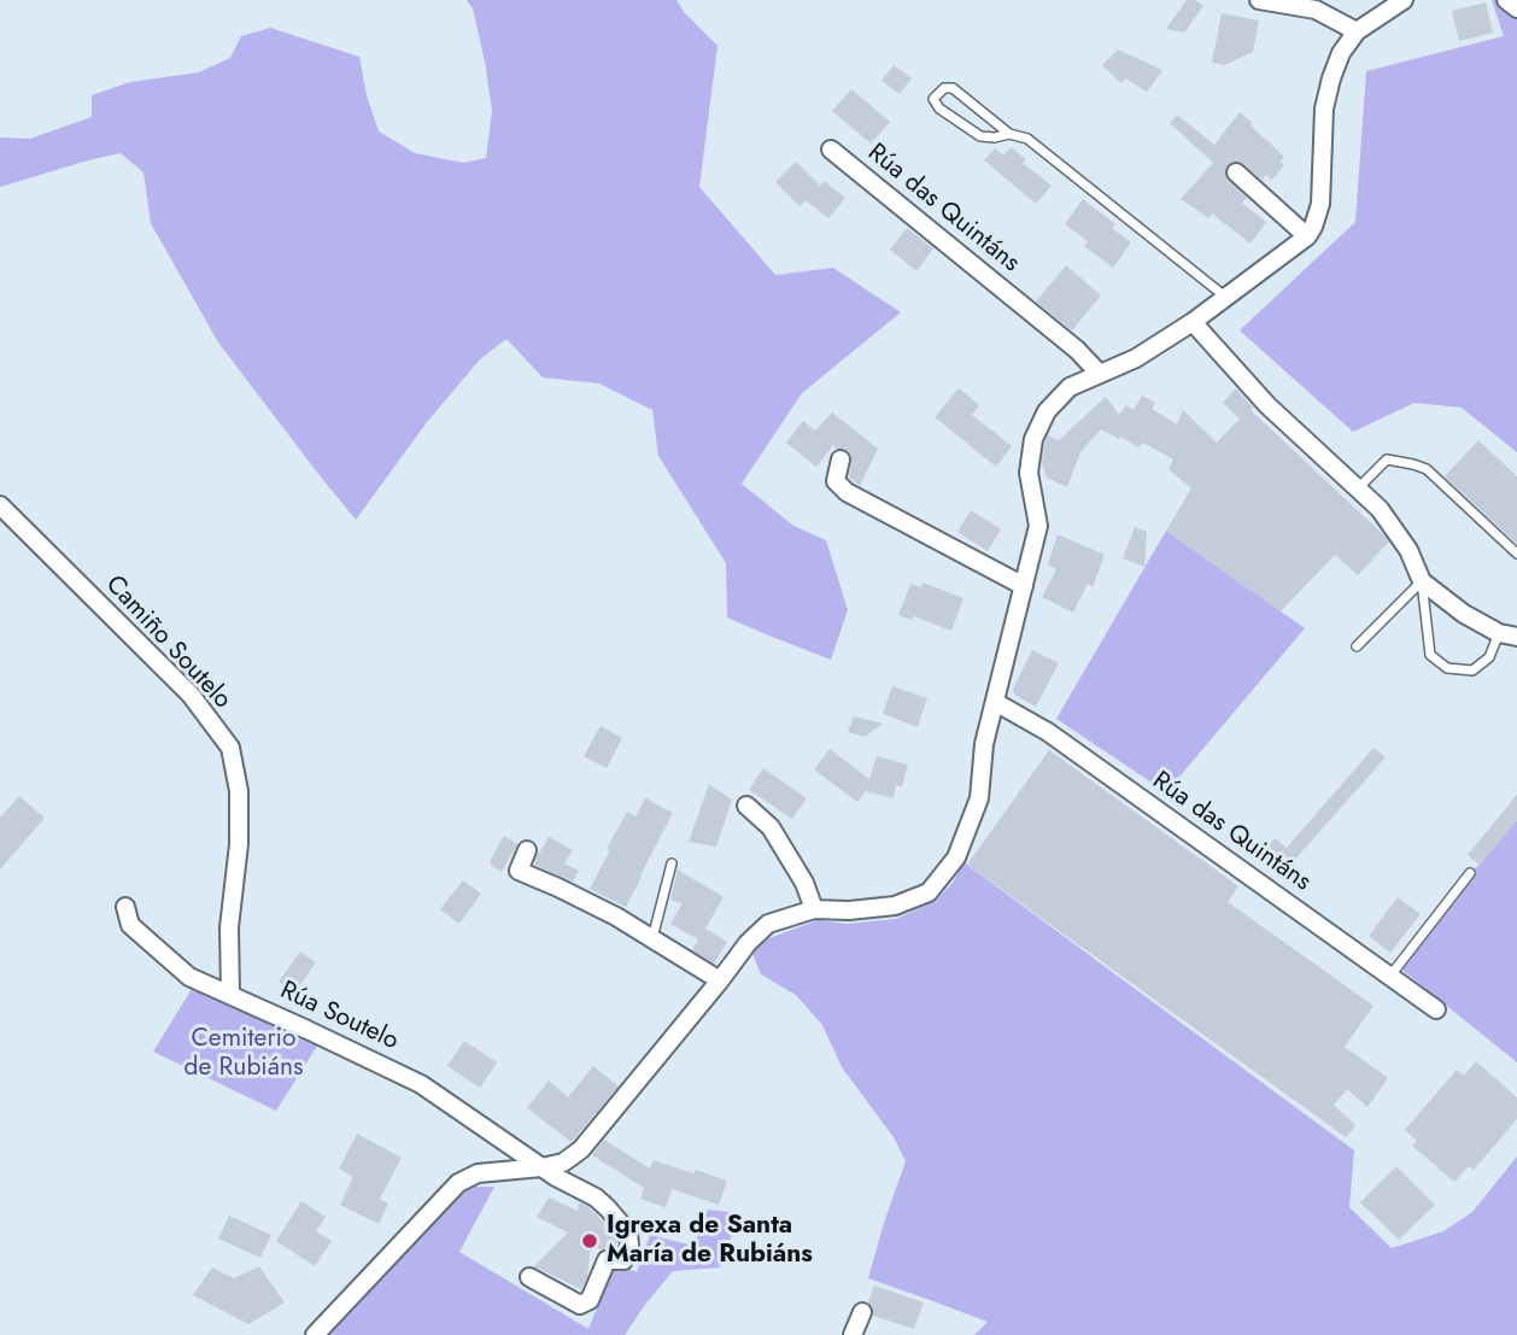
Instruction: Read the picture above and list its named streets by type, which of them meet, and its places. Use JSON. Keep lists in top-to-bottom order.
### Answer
{
  "streets": {
    "street": ["Rúa das Quintáns", "Camiño Soutelo", "Rúa Soutelo"]
  },
  "crossings": [
    ["Camiño Soutelo", "Rúa Soutelo"]
  ],
  "parks": ["Cemiterio de Rubiáns"],
  "places": ["Igrexa de Santa María de Rubiáns"]
}
